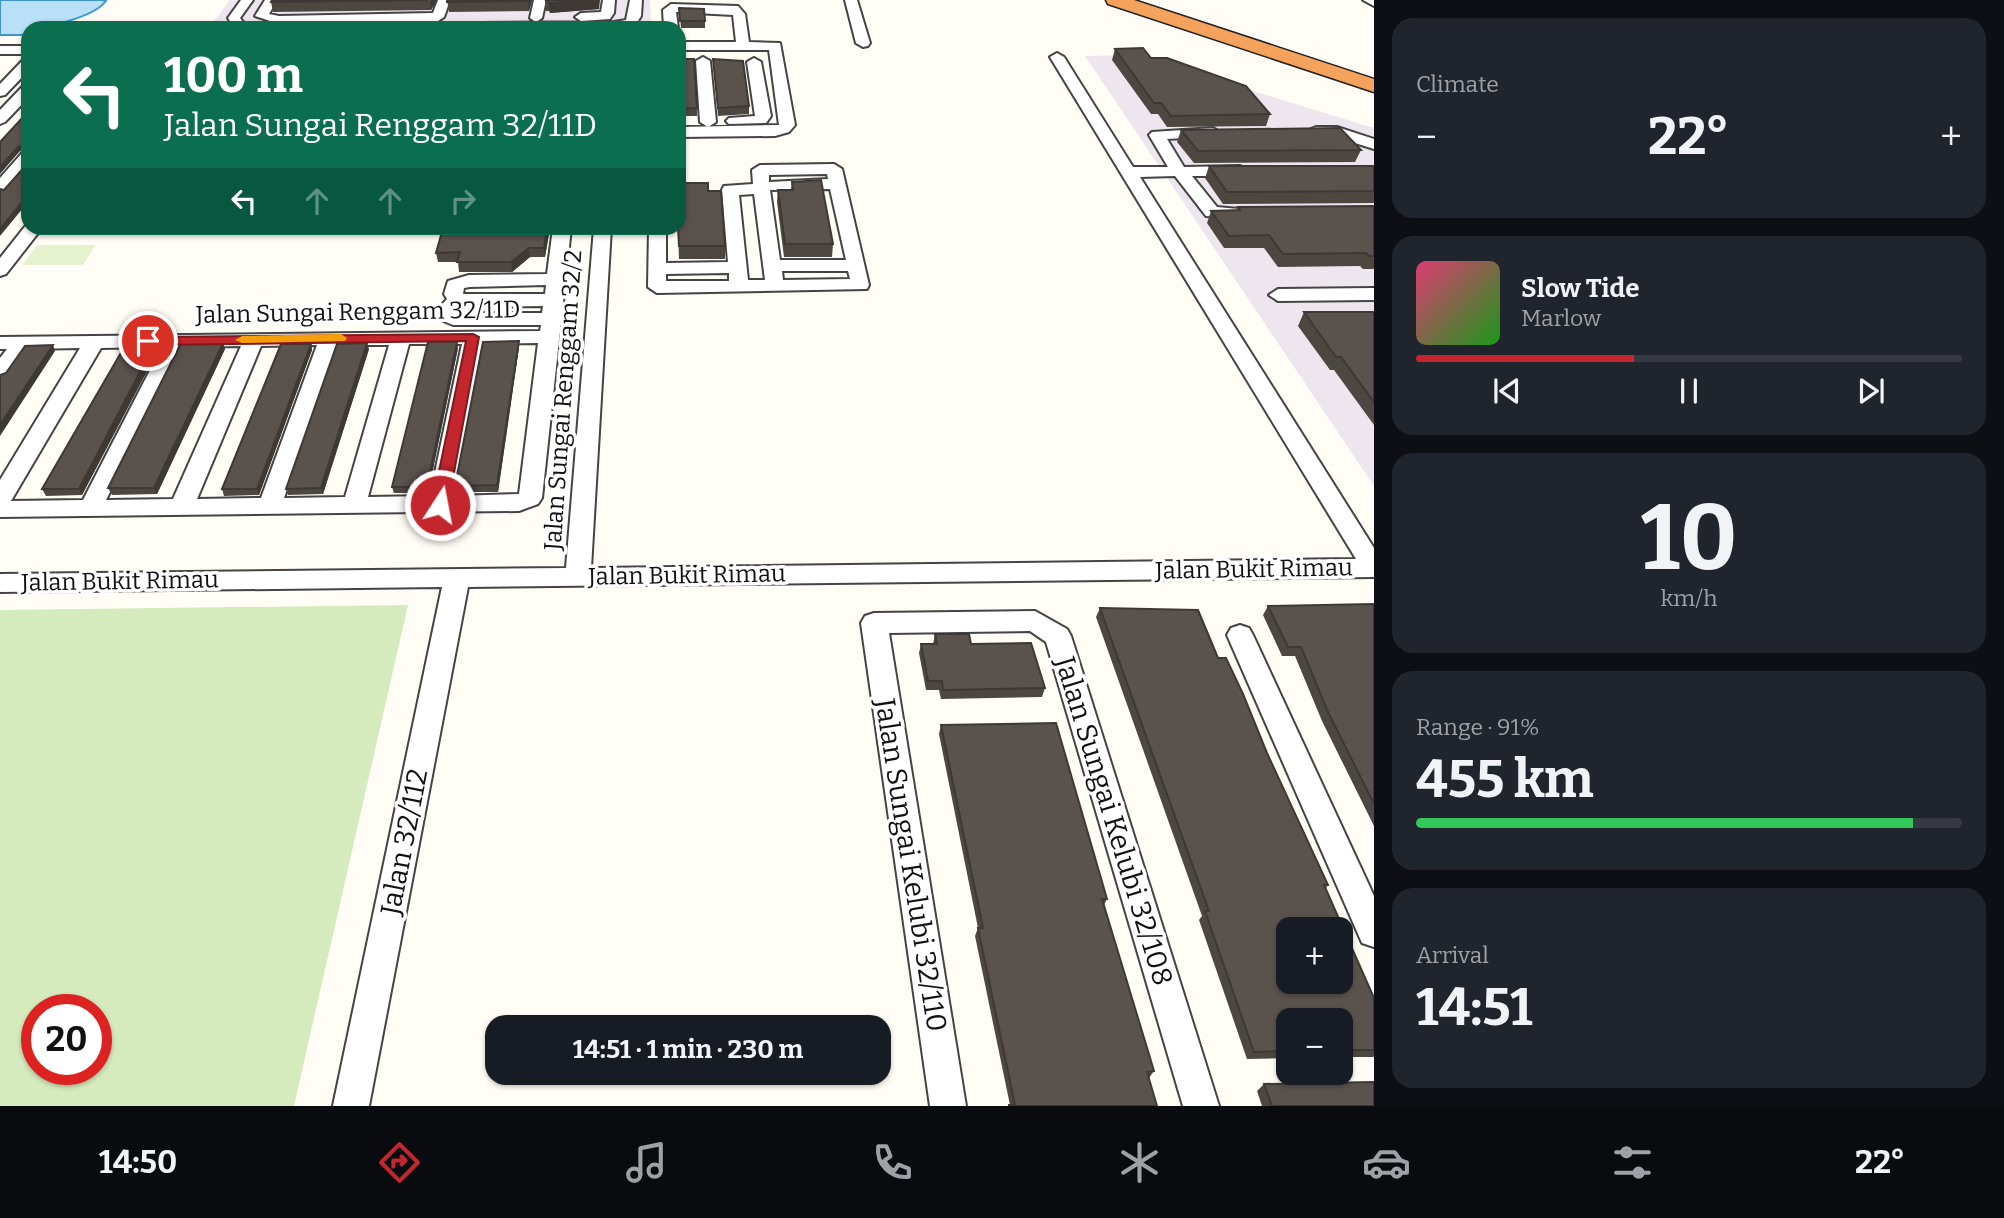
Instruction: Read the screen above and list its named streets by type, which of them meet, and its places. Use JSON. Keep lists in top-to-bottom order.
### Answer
{
  "streets": {
    "street": [
      "Jalan Sungai Renggam 32/11D",
      "Jalan Sungai Renggam 32/2",
      "Jalan Bukit Rimau",
      "Jalan Sungai Kelubi 32/108",
      "Jalan 32/112",
      "Jalan Sungai Kelubi 32/110"
    ]
  },
  "crossings": [
    ["Jalan Sungai Renggam 32/2", "Jalan Bukit Rimau"],
    ["Jalan Bukit Rimau", "Jalan 32/112"],
    ["Jalan Sungai Kelubi 32/108", "Jalan Sungai Kelubi 32/110"]
  ],
  "page": {
    "tile": [
      "Climate",
      ["10", "km/h"],
      ["Range · 91%", "455 km"],
      ["Arrival", "14:51"]
    ],
    "turn": ["100 m", "Jalan Sungai Renggam 32/11D"],
    "heat": ["−", "22°", "+"],
    "song": ["Slow Tide", "Marlow"],
    "map_buttons": ["+", "−"],
    "limit": "20",
    "trip": "14:51 · 1 min · 230 m",
    "tabs": ["14:50", "22°"]
  }
}
